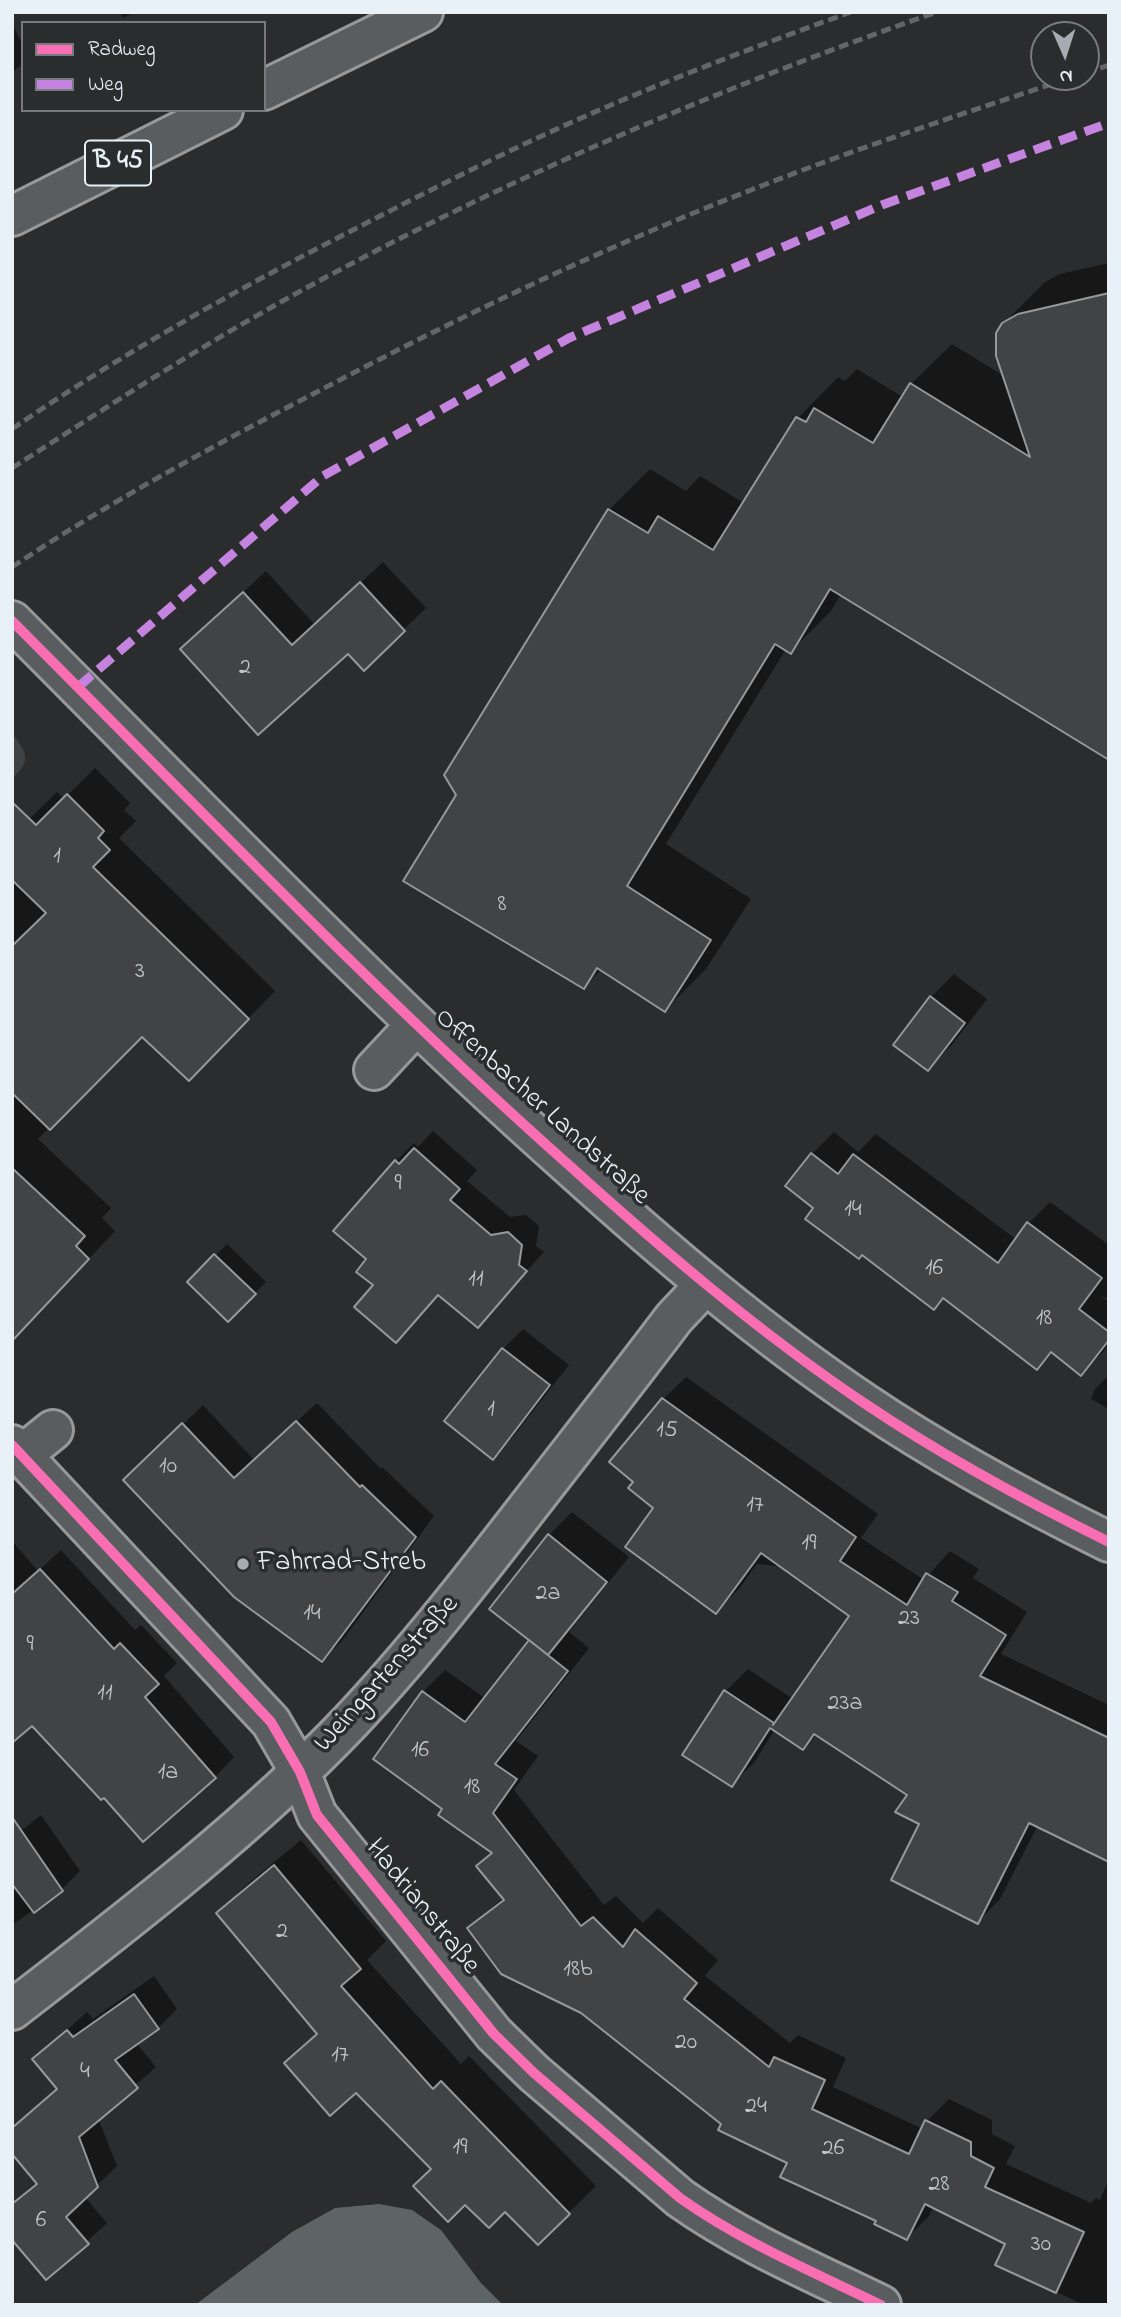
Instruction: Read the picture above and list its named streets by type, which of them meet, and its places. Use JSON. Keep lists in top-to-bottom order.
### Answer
{
  "streets": {
    "street": [
      "B 45",
      "Offenbacher Landstraße",
      "Weingartenstraße",
      "Hadrianstraße"
    ]
  },
  "crossings": [
    ["Offenbacher Landstraße", "Weingartenstraße"],
    ["Weingartenstraße", "Hadrianstraße"]
  ],
  "places": ["Fahrrad-Streb"],
  "house_numbers": [
    "2",
    "1",
    "8",
    "3",
    "9",
    "14",
    "16",
    "11",
    "18",
    "1",
    "15",
    "10",
    "17",
    "19",
    "2a",
    "14",
    "23",
    "9",
    "11",
    "23a",
    "16",
    "1a",
    "18",
    "2",
    "18b",
    "20",
    "17",
    "4",
    "24",
    "19",
    "26",
    "28",
    "6",
    "30"
  ],
  "legend": ["Radweg", "Weg"],
  "north": "bottom"
}
